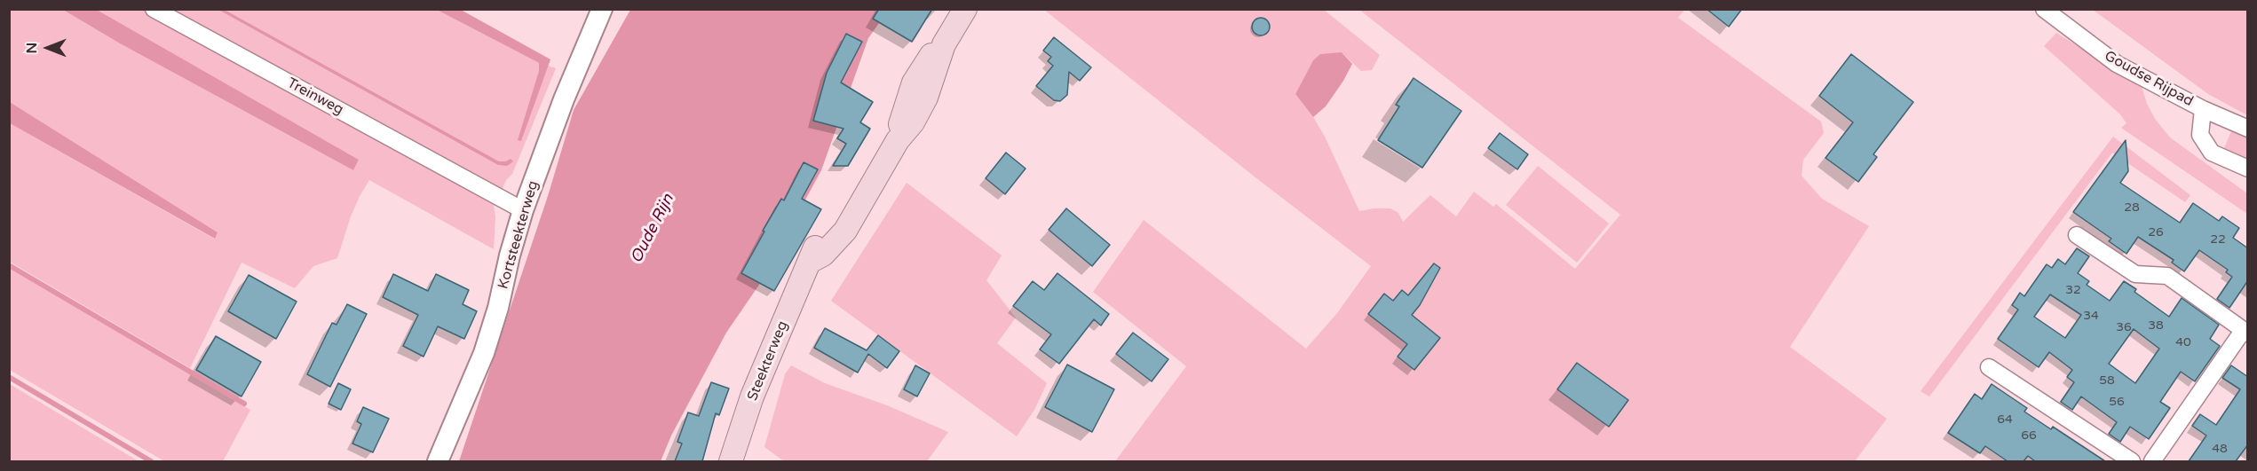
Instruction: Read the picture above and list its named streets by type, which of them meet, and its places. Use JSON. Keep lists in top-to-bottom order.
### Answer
{
  "streets": {
    "main road": ["Steekterweg"],
    "street": ["Goudse Rijpad", "Treinweg", "Kortsteekterweg"]
  },
  "crossings": [
    ["Treinweg", "Kortsteekterweg"]
  ],
  "water": ["Oude Rijn"],
  "house_numbers": [
    "28",
    "26",
    "22",
    "32",
    "34",
    "38",
    "36",
    "40",
    "58",
    "56",
    "64",
    "66",
    "48"
  ],
  "north": "left"
}
